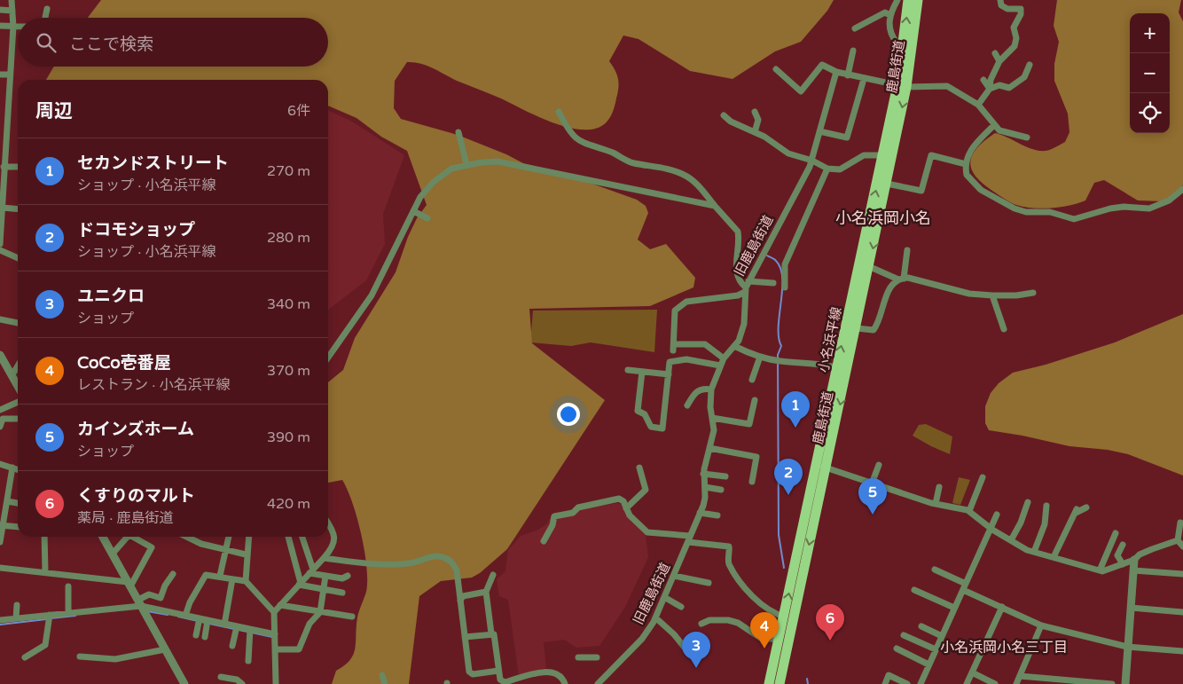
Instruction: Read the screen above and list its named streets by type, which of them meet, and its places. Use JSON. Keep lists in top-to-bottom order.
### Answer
{
  "streets": {
    "main road": ["鹿島街道", "小名浜平線"],
    "street": ["旧鹿島街道"]
  },
  "crossings": [
    ["鹿島街道", "小名浜平線"]
  ],
  "one_way": ["小名浜平線"],
  "districts": ["小名浜岡小名", "小名浜岡小名三丁目"],
  "page": {
    "map_buttons": ["+", "−"],
    "search": "ここで検索",
    "heading": ["周辺", "6件"],
    "list": [
      {
        "mark": "1",
        "name": "セカンドストリート",
        "note": "ショップ · 小名浜平線",
        "value": "270 m"
      },
      {
        "mark": "2",
        "name": "ドコモショップ",
        "note": "ショップ · 小名浜平線",
        "value": "280 m"
      },
      {
        "mark": "3",
        "name": "ユニクロ",
        "note": "ショップ",
        "value": "340 m"
      },
      {
        "mark": "4",
        "name": "CoCo壱番屋",
        "note": "レストラン · 小名浜平線",
        "value": "370 m"
      },
      {
        "mark": "5",
        "name": "カインズホーム",
        "note": "ショップ",
        "value": "390 m"
      },
      {
        "mark": "6",
        "name": "くすりのマルト",
        "note": "薬局 · 鹿島街道",
        "value": "420 m"
      }
    ],
    "pins": [
      "1",
      "2",
      "5",
      "6",
      "4",
      "3"
    ]
  }
}
